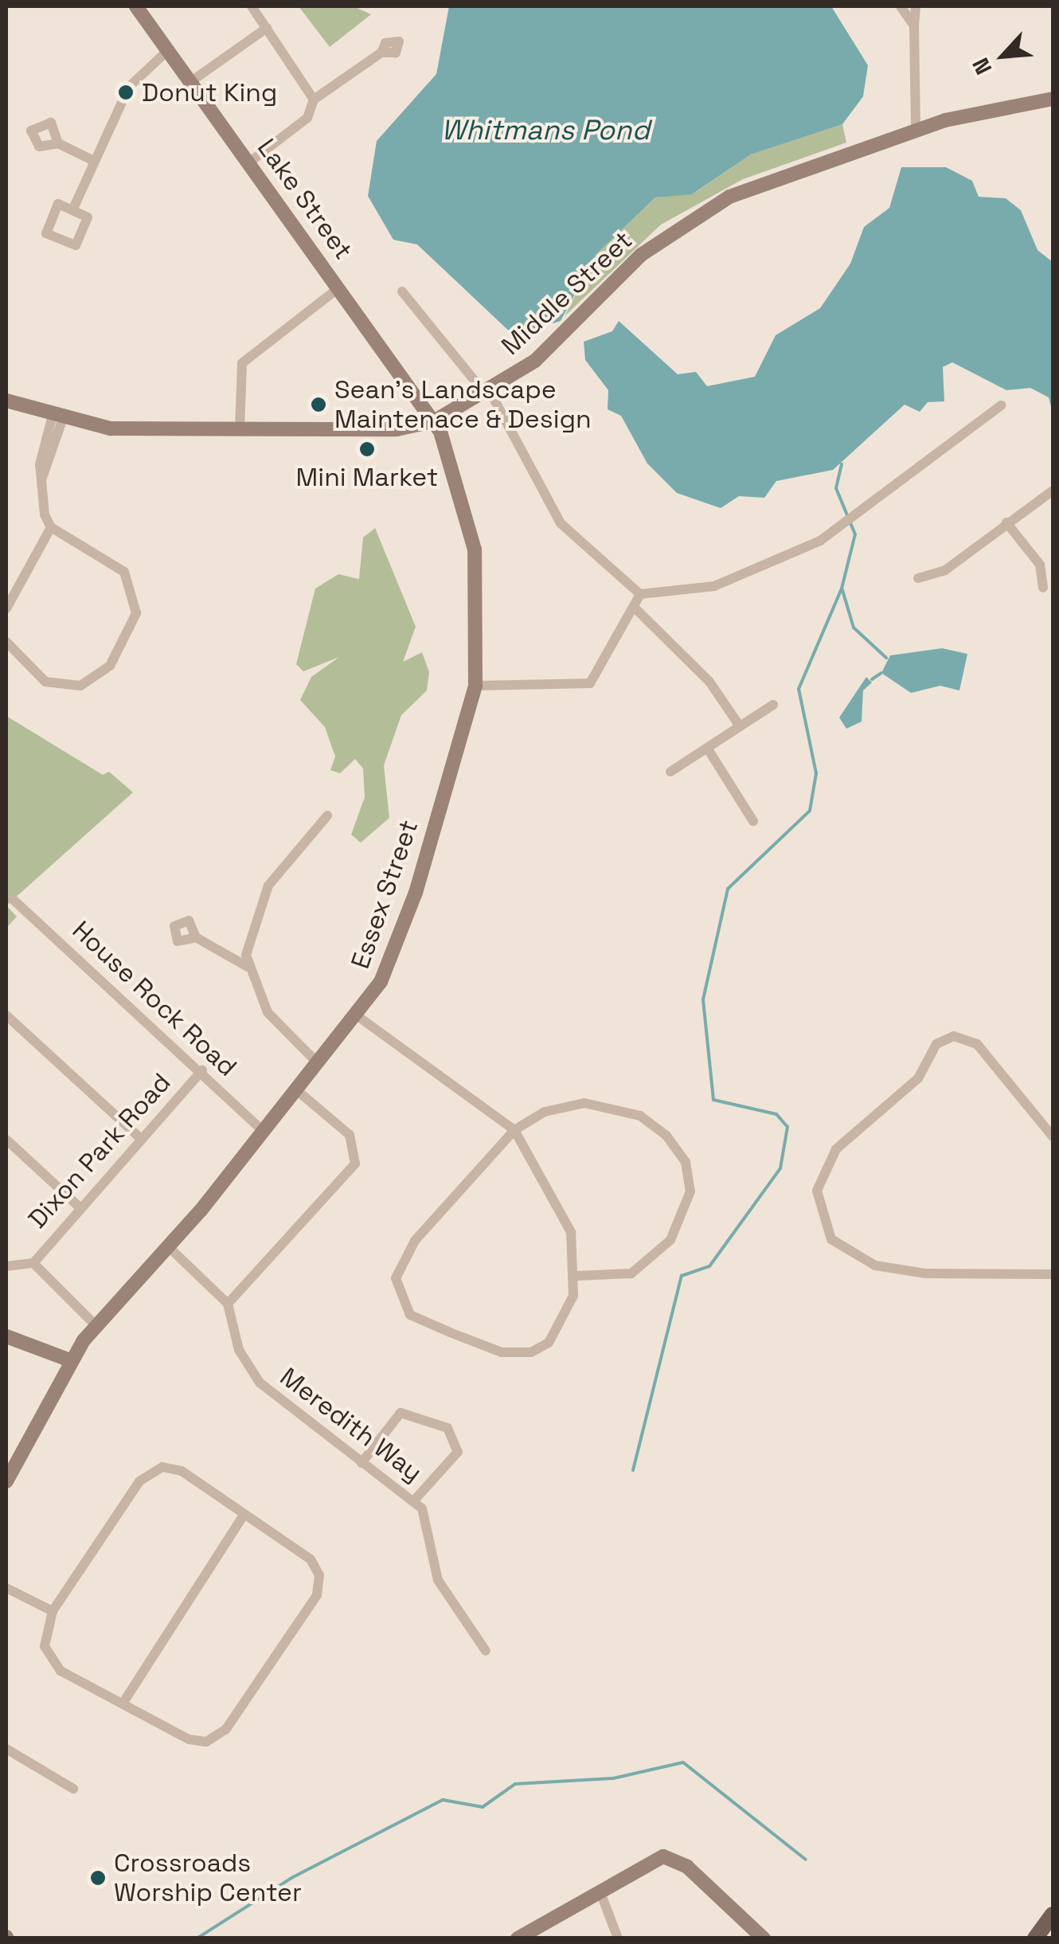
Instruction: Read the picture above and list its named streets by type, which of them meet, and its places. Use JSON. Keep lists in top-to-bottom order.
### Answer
{
  "streets": {
    "street": [
      "Lake Street",
      "Middle Street",
      "Essex Street",
      "House Rock Road",
      "Dixon Park Road",
      "Meredith Way"
    ]
  },
  "crossings": [
    ["Lake Street", "Middle Street"],
    ["Lake Street", "Essex Street"],
    ["Middle Street", "Essex Street"],
    ["Essex Street", "House Rock Road"],
    ["House Rock Road", "Dixon Park Road"]
  ],
  "water": ["Whitmans Pond"],
  "places": [
    "Donut King",
    "Sean's Landscape Maintenace & Design",
    "Mini Market",
    "Crossroads Worship Center"
  ],
  "north": "bottom left"
}
